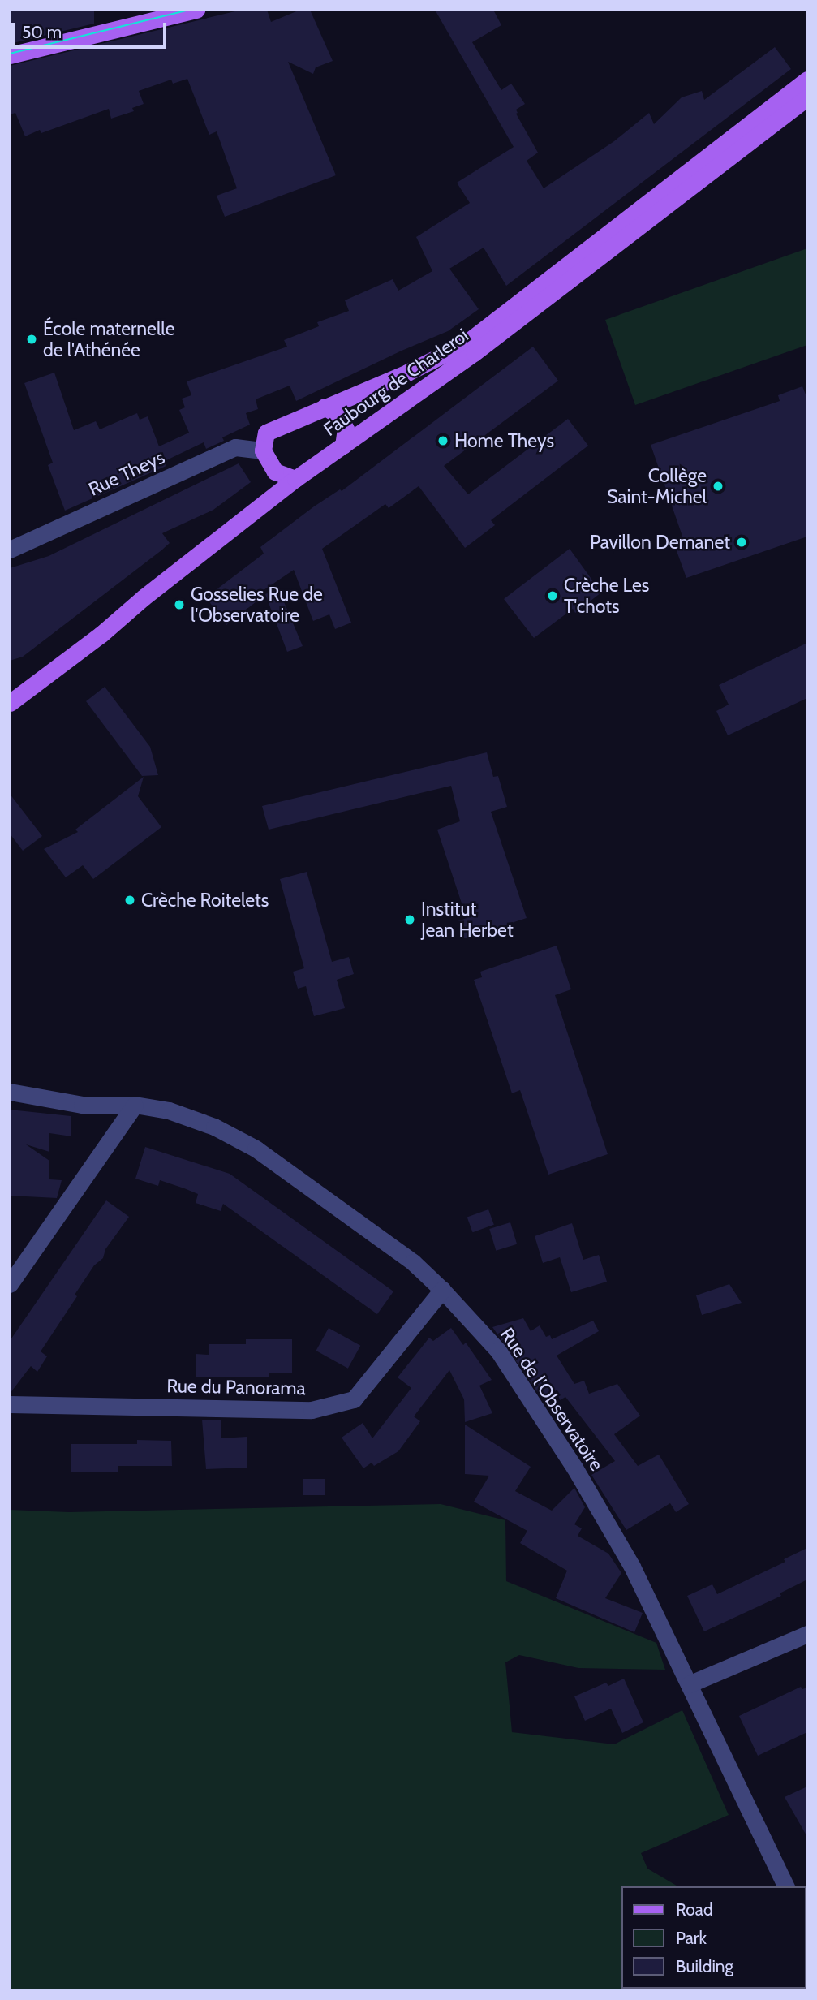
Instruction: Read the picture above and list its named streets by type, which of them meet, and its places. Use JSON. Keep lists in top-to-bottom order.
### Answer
{
  "streets": {
    "main road": ["Faubourg de Charleroi"],
    "street": ["Rue Theys", "Rue du Panorama", "Rue de l'Observatoire"]
  },
  "crossings": [
    ["Rue du Panorama", "Rue de l'Observatoire"]
  ],
  "places": [
    "École maternelle de l'Athénée",
    "Home Theys",
    "Collège Saint-Michel",
    "Pavillon Demanet",
    "Crèche Les T'chots",
    "Gosselies Rue de l'Observatoire",
    "Crèche Roitelets",
    "Institut Jean Herbet"
  ],
  "legend": ["Road", "Park", "Building"],
  "scale_bar": "50 m"
}
